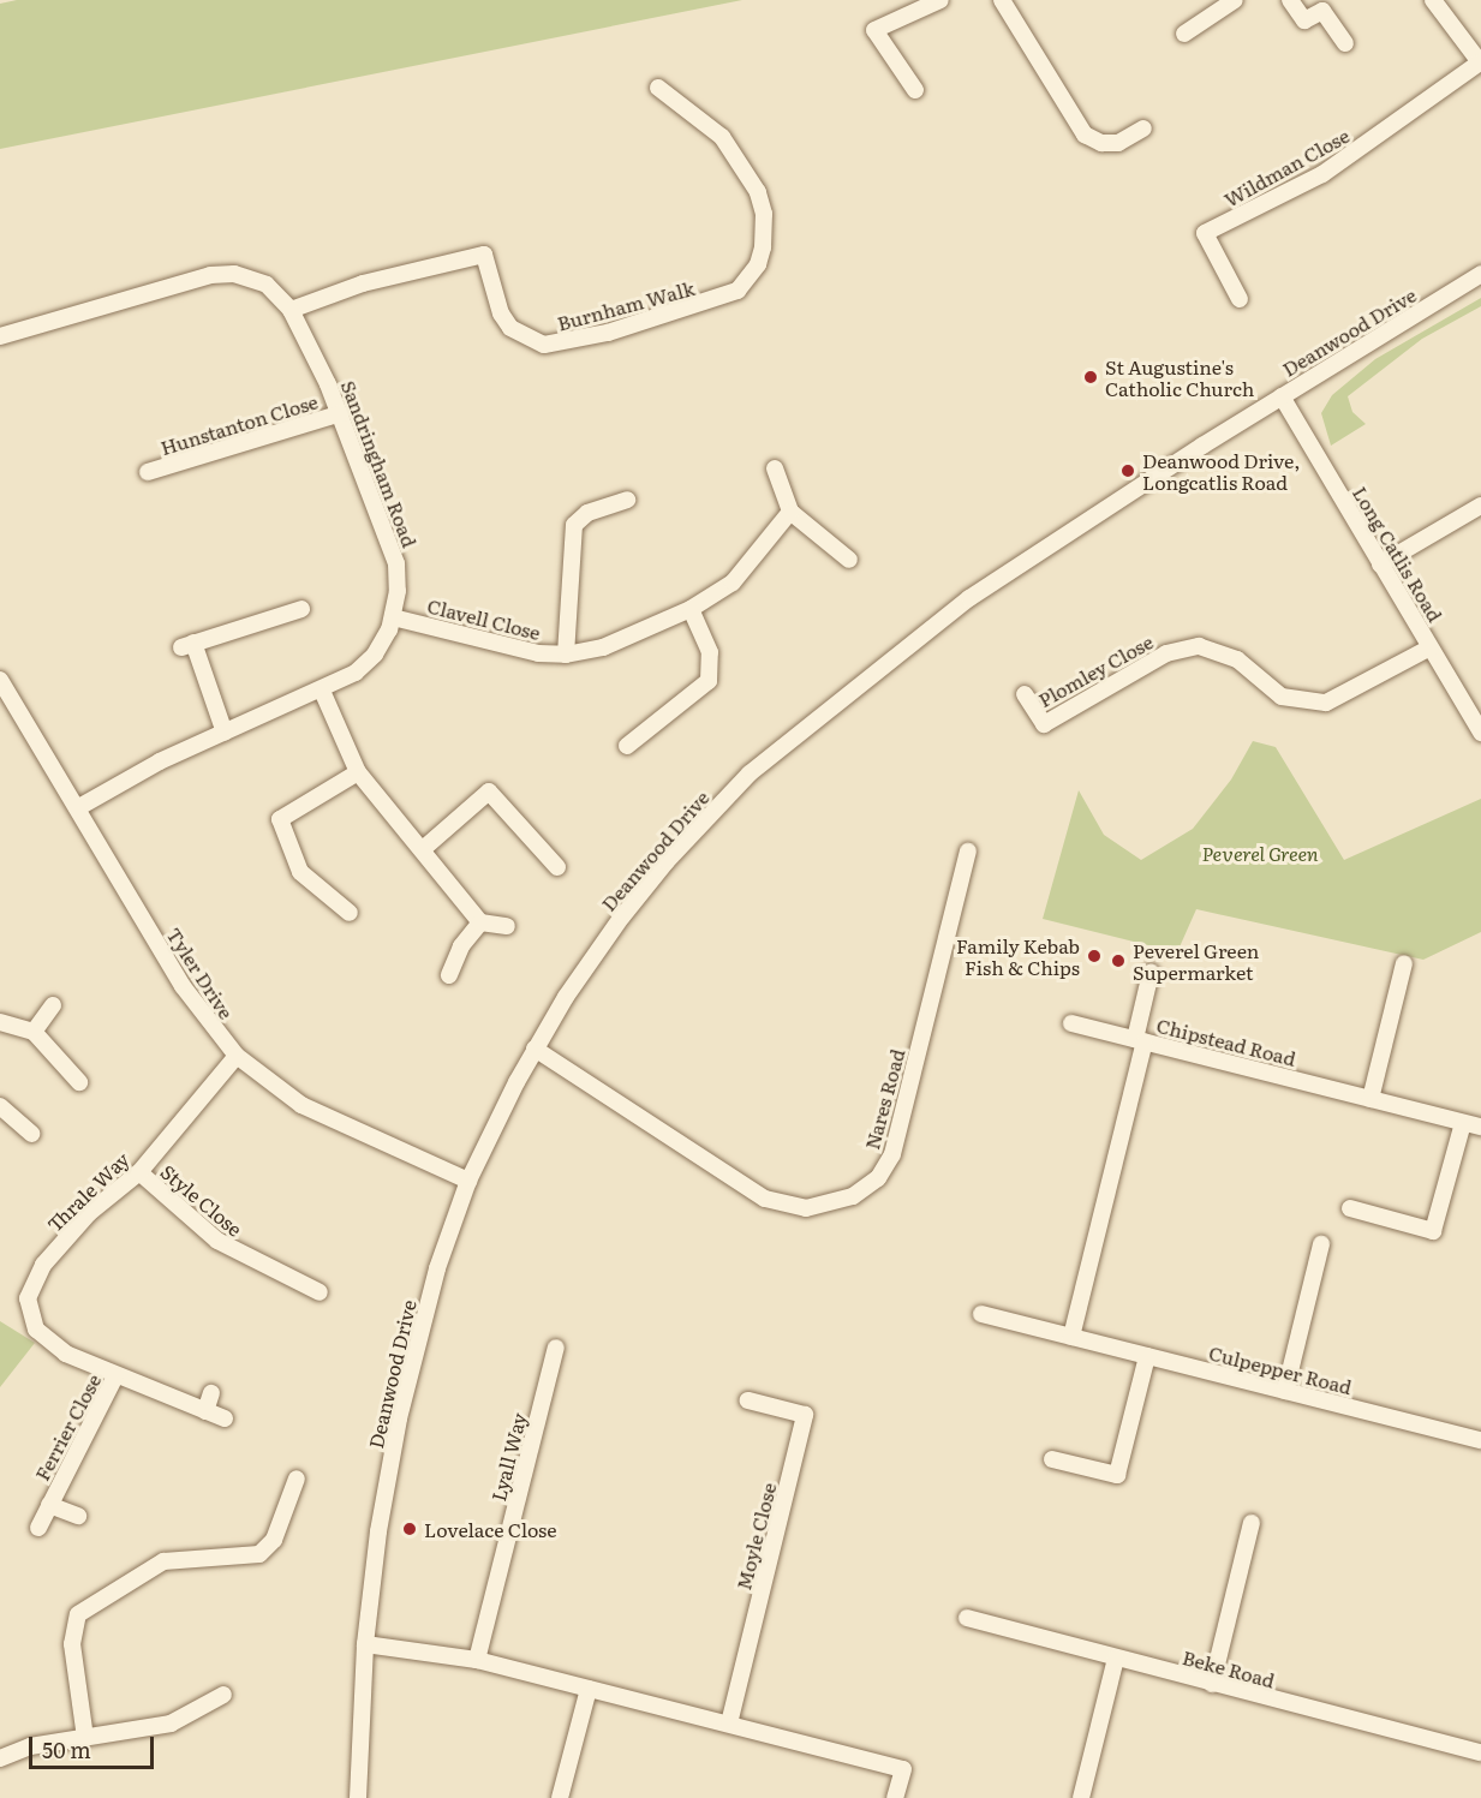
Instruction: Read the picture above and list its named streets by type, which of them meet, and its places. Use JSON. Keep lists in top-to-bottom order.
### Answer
{
  "streets": {
    "street": [
      "Wildman Close",
      "Burnham Walk",
      "Deanwood Drive",
      "Hunstanton Close",
      "Sandringham Road",
      "Long Catlis Road",
      "Clavell Close",
      "Plomley Close",
      "Tyler Drive",
      "Chipstead Road",
      "Nares Road",
      "Thrale Way",
      "Style Close",
      "Culpepper Road",
      "Ferrier Close",
      "Lyall Way",
      "Moyle Close",
      "Beke Road"
    ]
  },
  "crossings": [
    ["Burnham Walk", "Sandringham Road"],
    ["Deanwood Drive", "Long Catlis Road"],
    ["Deanwood Drive", "Tyler Drive"],
    ["Deanwood Drive", "Nares Road"],
    ["Hunstanton Close", "Sandringham Road"],
    ["Sandringham Road", "Clavell Close"],
    ["Sandringham Road", "Tyler Drive"],
    ["Long Catlis Road", "Plomley Close"],
    ["Tyler Drive", "Thrale Way"],
    ["Thrale Way", "Style Close"],
    ["Thrale Way", "Ferrier Close"]
  ],
  "parks": ["Peverel Green"],
  "places": [
    "St Augustine's Catholic Church",
    "Deanwood Drive, Longcatlis Road",
    "Family Kebab Fish & Chips",
    "Peverel Green Supermarket",
    "Lovelace Close"
  ],
  "scale_bar": "50 m"
}
